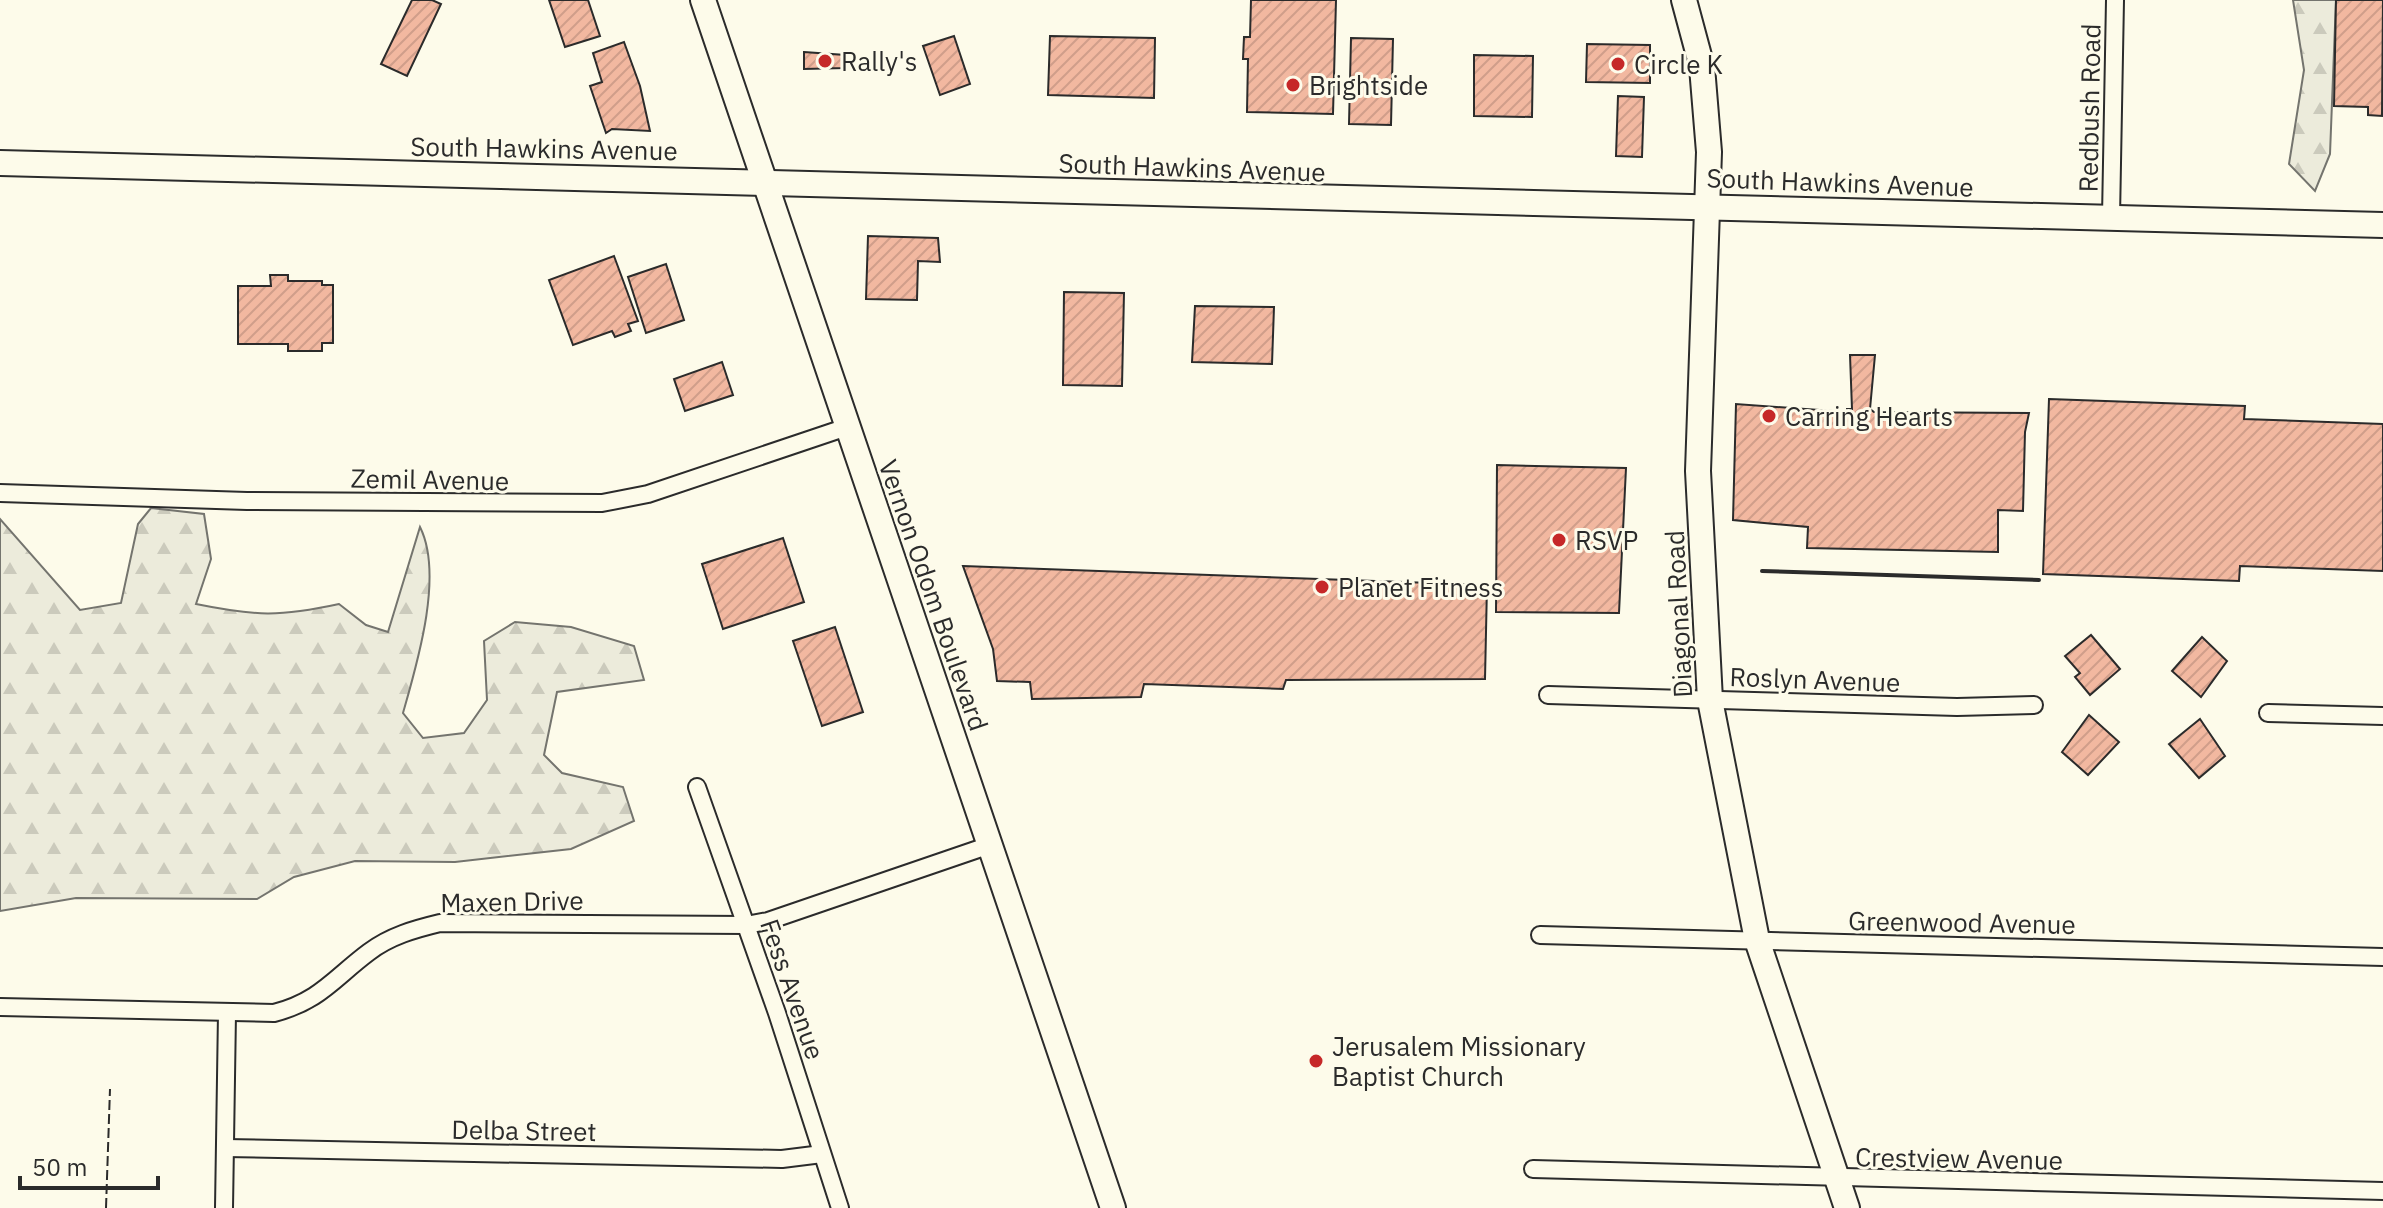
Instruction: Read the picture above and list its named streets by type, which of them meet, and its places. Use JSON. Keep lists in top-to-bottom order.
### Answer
{
  "streets": {
    "street": [
      "Redbush Road",
      "South Hawkins Avenue",
      "Zemil Avenue",
      "Vernon Odom Boulevard",
      "Diagonal Road",
      "Roslyn Avenue",
      "Maxen Drive",
      "Greenwood Avenue",
      "Fess Avenue",
      "Delba Street",
      "Crestview Avenue"
    ]
  },
  "crossings": [
    ["Redbush Road", "South Hawkins Avenue"],
    ["South Hawkins Avenue", "Vernon Odom Boulevard"],
    ["South Hawkins Avenue", "Diagonal Road"],
    ["Zemil Avenue", "Vernon Odom Boulevard"],
    ["Vernon Odom Boulevard", "Maxen Drive"],
    ["Diagonal Road", "Roslyn Avenue"],
    ["Diagonal Road", "Greenwood Avenue"],
    ["Diagonal Road", "Crestview Avenue"],
    ["Maxen Drive", "Fess Avenue"],
    ["Fess Avenue", "Delba Street"]
  ],
  "places": [
    "Rally's",
    "Circle K",
    "Brightside",
    "Carring Hearts",
    "RSVP",
    "Planet Fitness",
    "Jerusalem Missionary Baptist Church"
  ],
  "scale_bar": "50 m"
}
